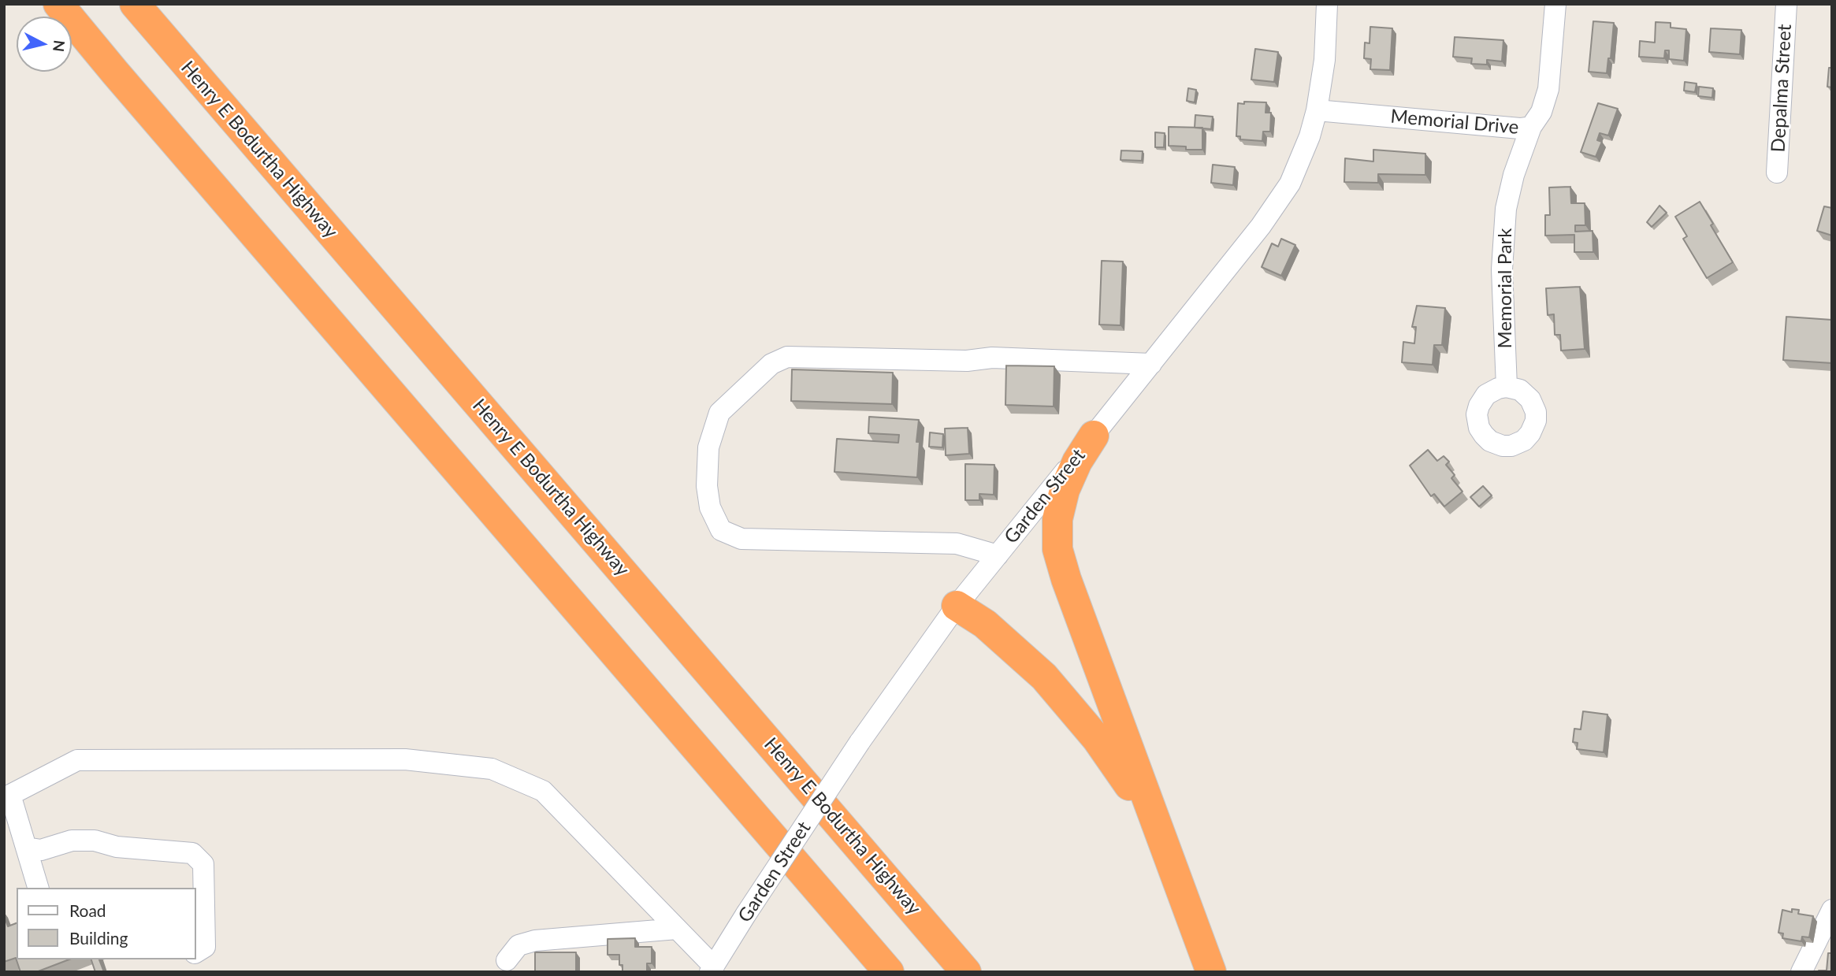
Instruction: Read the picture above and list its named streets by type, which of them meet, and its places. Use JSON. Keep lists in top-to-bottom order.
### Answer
{
  "streets": {
    "highway": ["Henry E Bodurtha Highway"],
    "street": [
      "Depalma Street",
      "Memorial Drive",
      "Memorial Park",
      "Garden Street"
    ]
  },
  "crossings": [
    ["Memorial Drive", "Memorial Park"],
    ["Memorial Drive", "Garden Street"]
  ],
  "legend": ["Road", "Building"],
  "north": "right"
}
